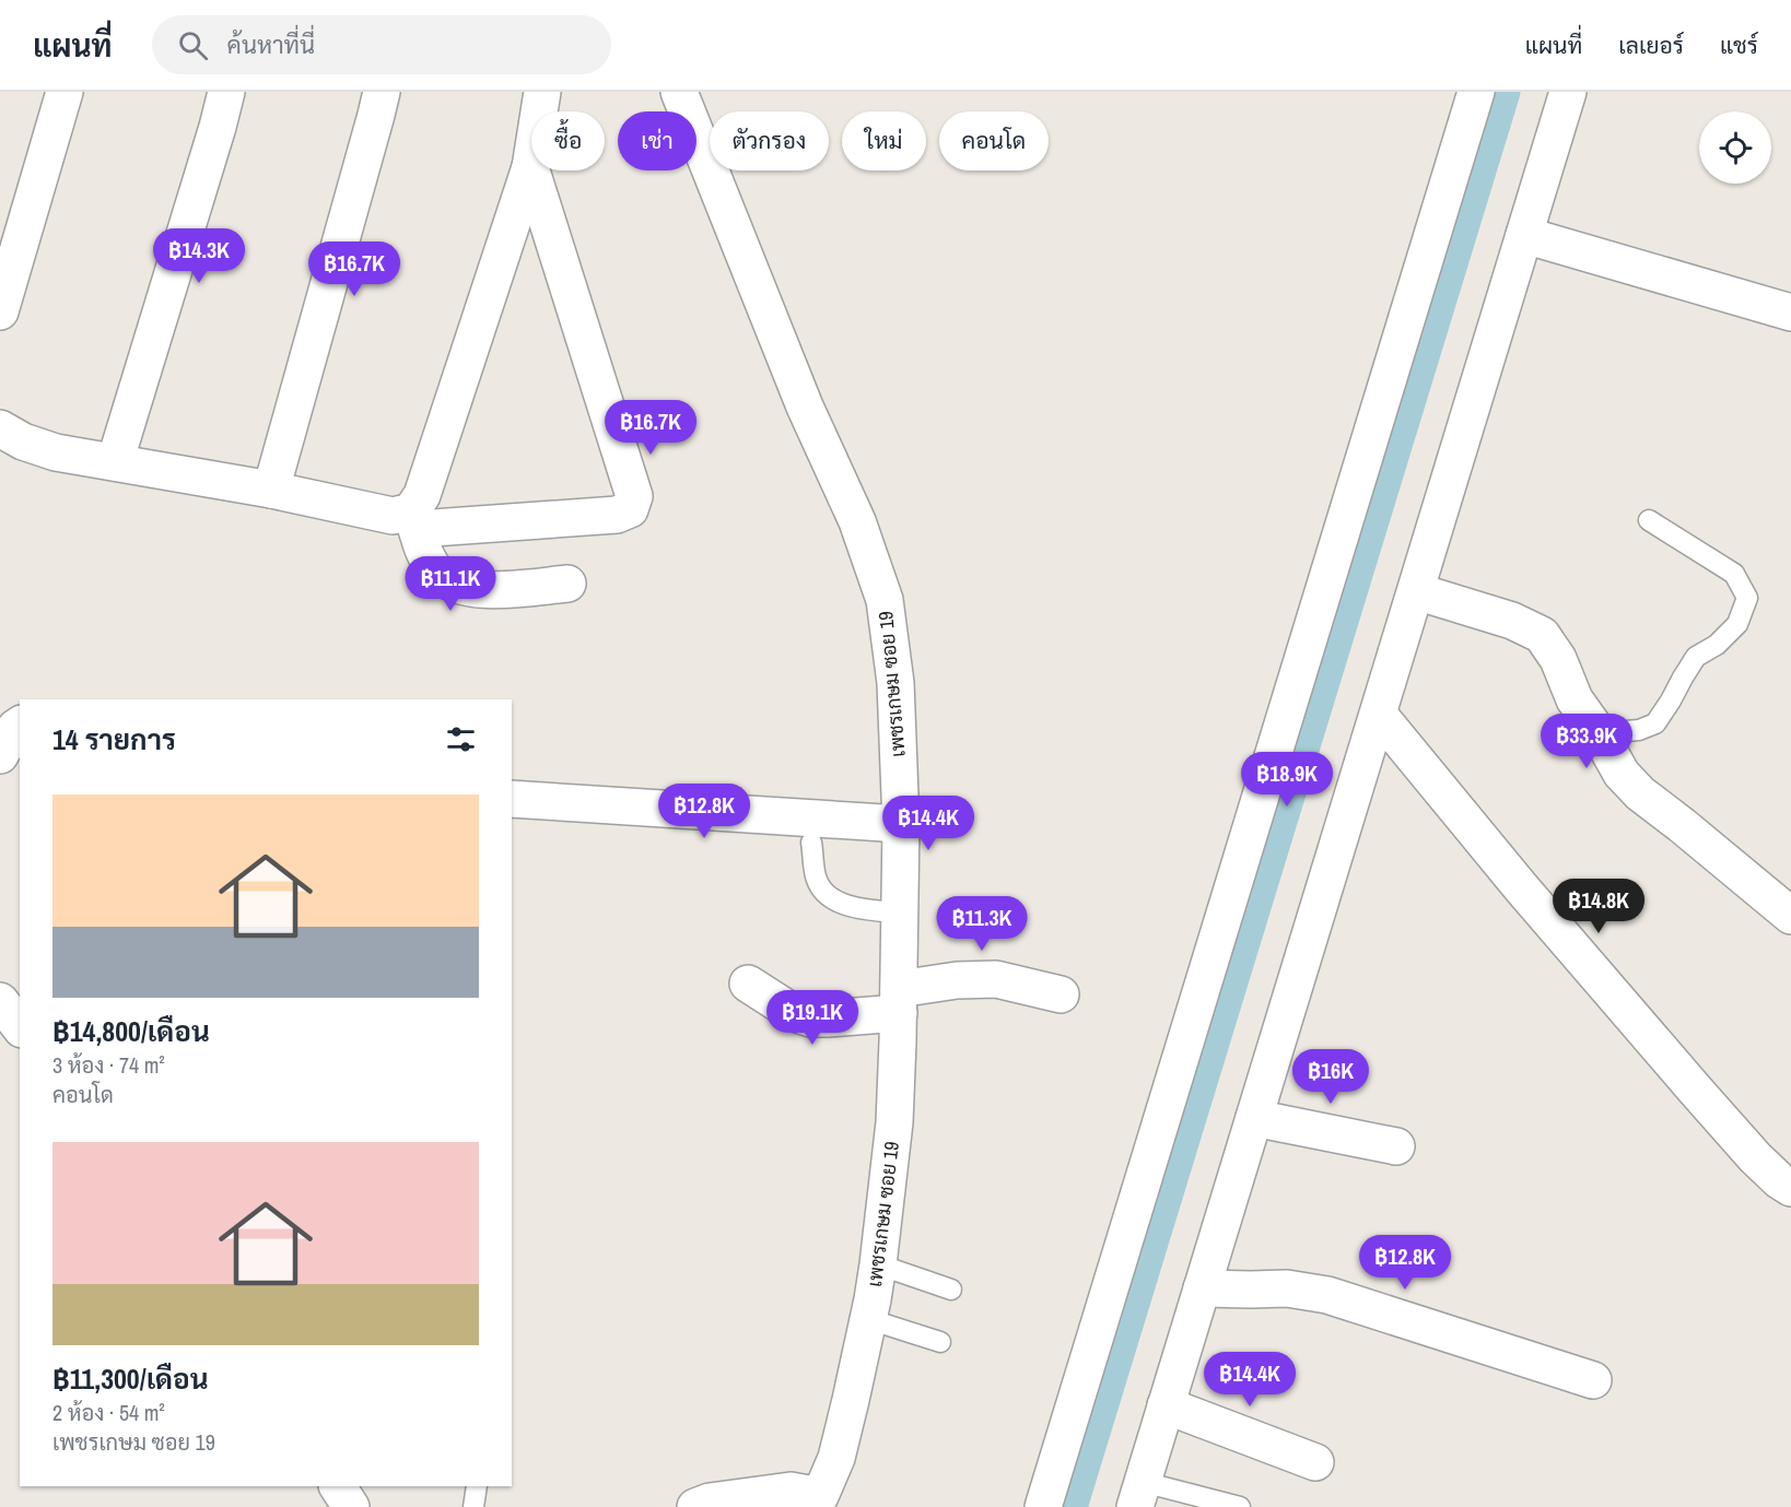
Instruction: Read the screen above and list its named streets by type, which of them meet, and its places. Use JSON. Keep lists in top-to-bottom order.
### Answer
{
  "streets": {
    "street": ["เพชรเกษม ซอย 19"]
  },
  "page": {
    "header": "แผนที่",
    "search": "ค้นหาที่นี่",
    "nav": ["แผนที่", "เลเยอร์", "แชร์"],
    "chip": [
      "ซื้อ",
      "เช่า",
      "ตัวกรอง",
      "ใหม่",
      "คอนโด"
    ],
    "price": [
      "฿14.3K",
      "฿16.7K",
      "฿16.7K",
      "฿11.1K",
      "฿33.9K",
      "฿18.9K",
      "฿12.8K",
      "฿14.4K",
      "฿14.8K",
      "฿11.3K",
      "฿19.1K",
      "฿16K",
      "฿12.8K",
      "฿14.4K"
    ],
    "heading": "14 รายการ",
    "list": [
      {
        "name": "฿14,800/เดือน",
        "note": "3 ห้อง · 74 m² · คอนโด"
      },
      {
        "name": "฿11,300/เดือน",
        "note": "2 ห้อง · 54 m² · เพชรเกษม ซอย 19"
      }
    ]
  }
}
